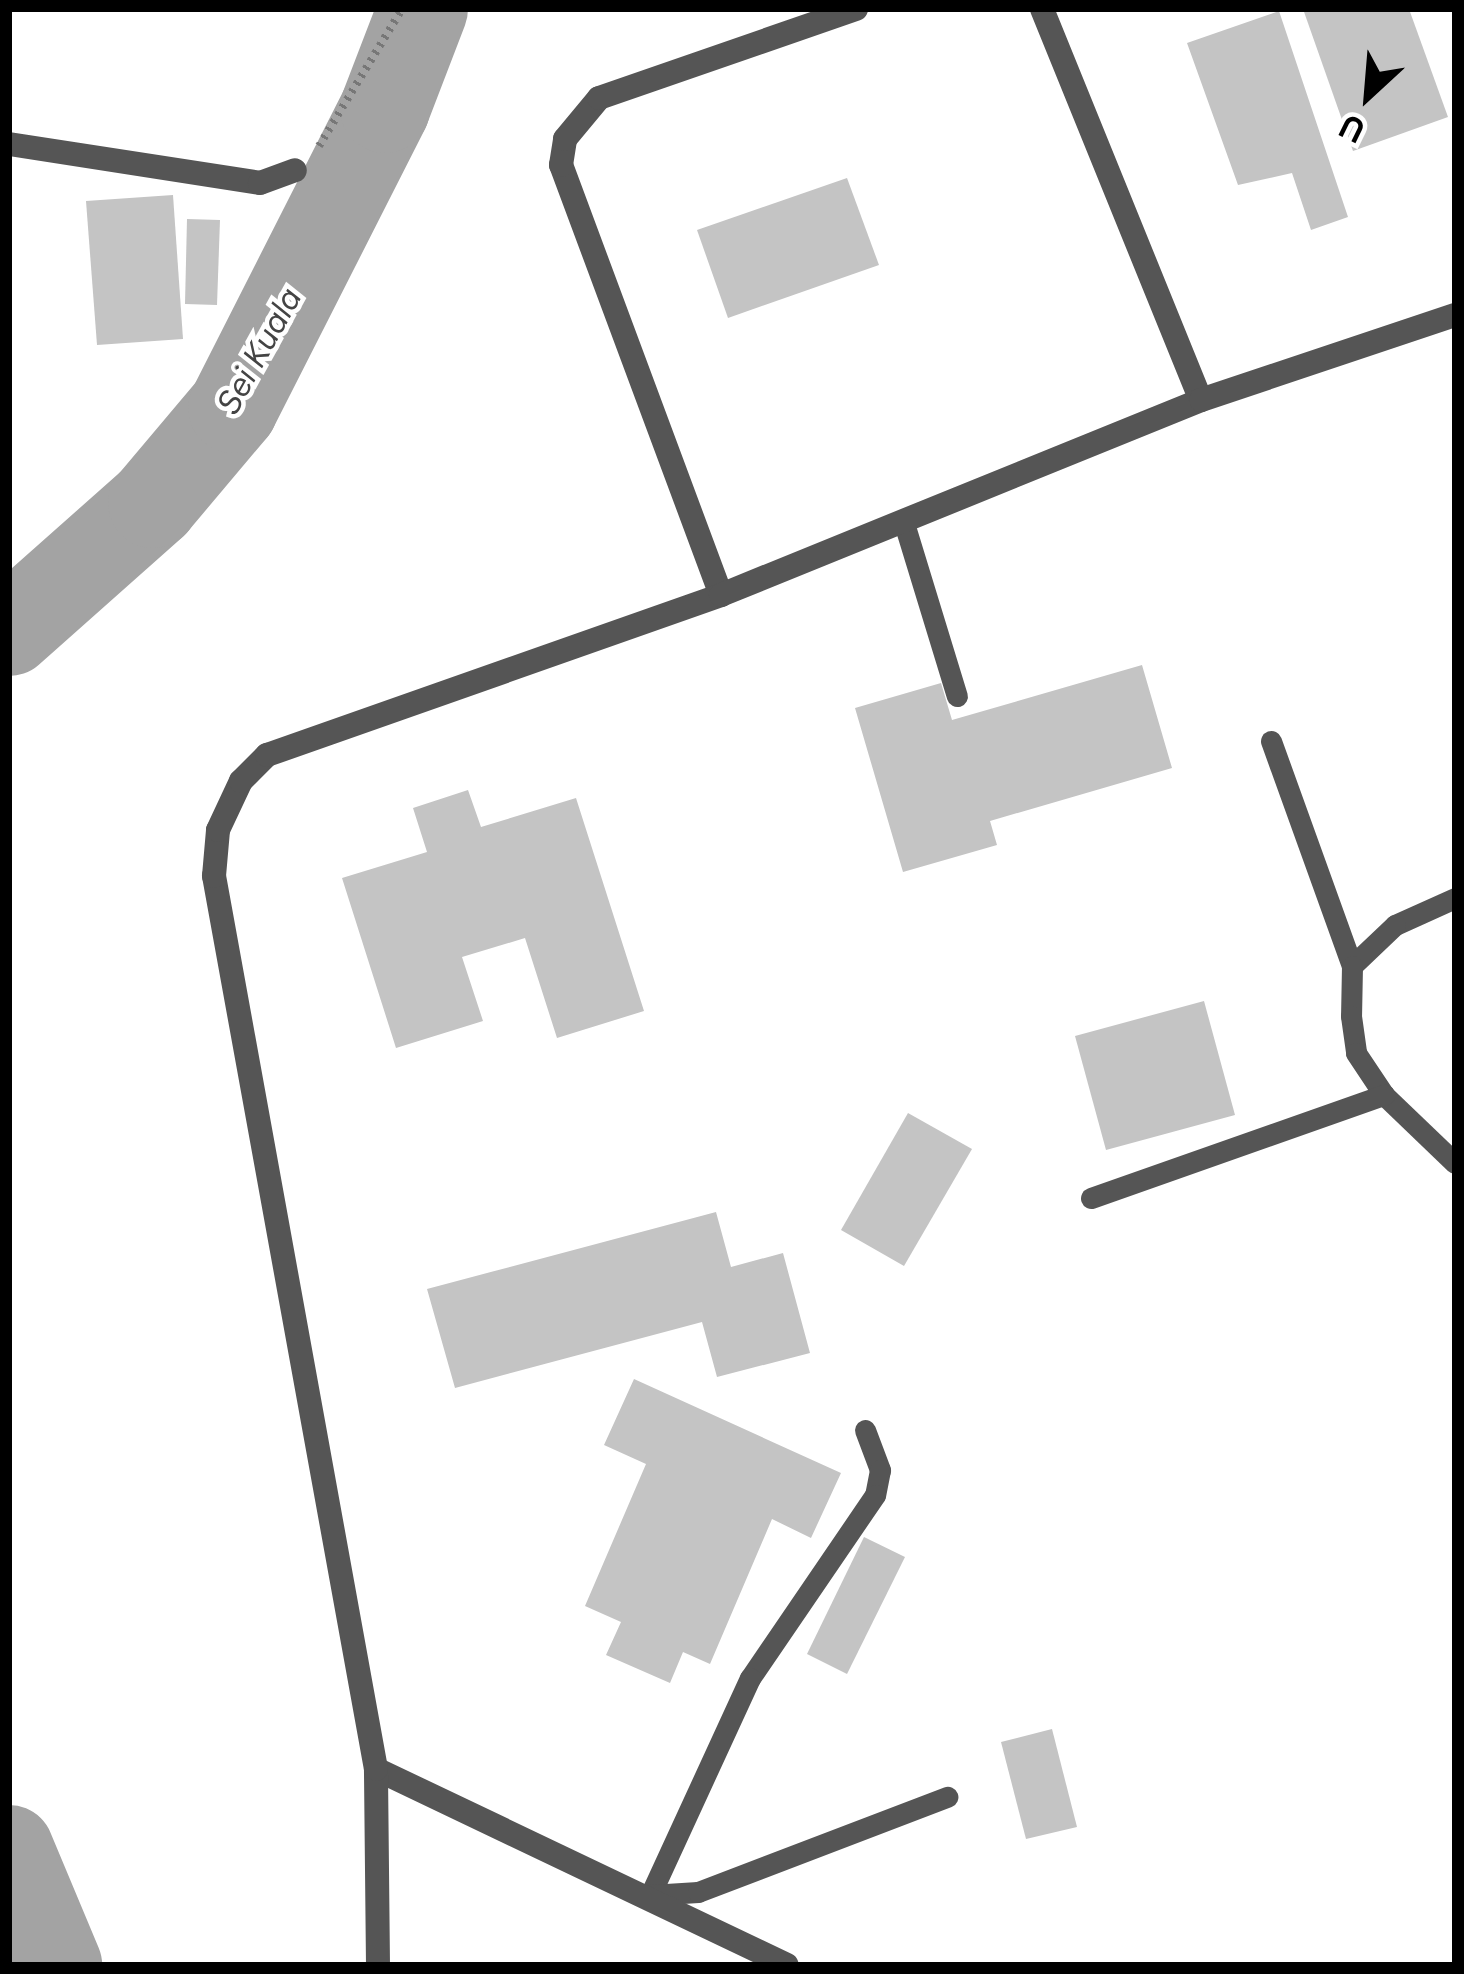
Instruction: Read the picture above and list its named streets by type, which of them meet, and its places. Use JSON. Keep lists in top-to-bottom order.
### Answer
{
  "water": ["Sei Kuala"],
  "north": "bottom left"
}
